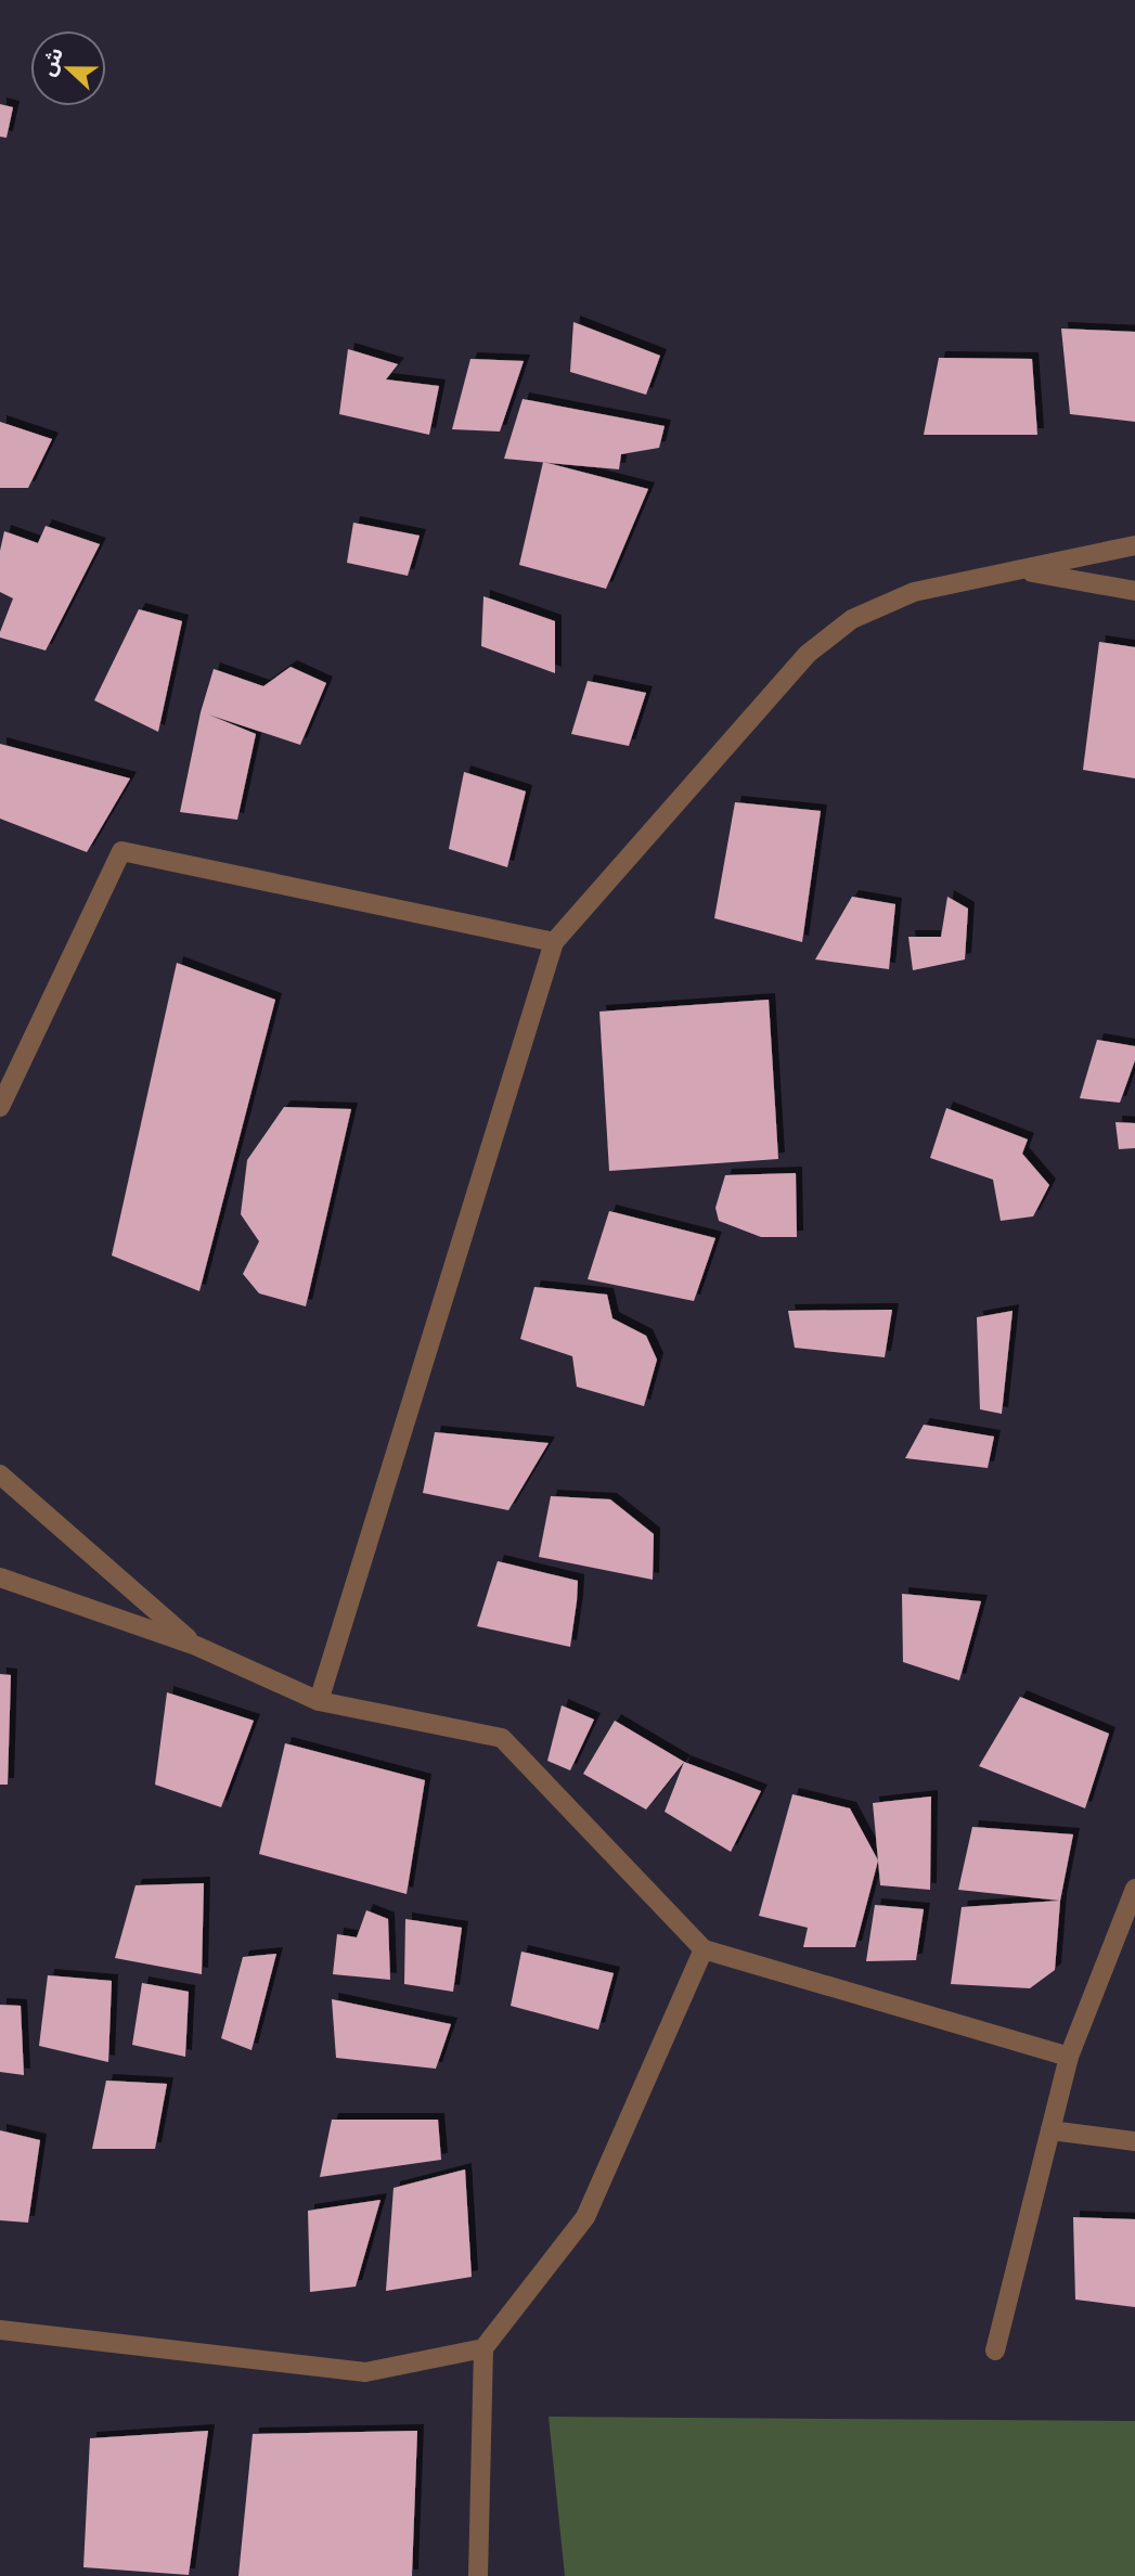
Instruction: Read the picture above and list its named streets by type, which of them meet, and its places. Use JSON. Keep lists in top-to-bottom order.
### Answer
{
  "north": "left"
}
